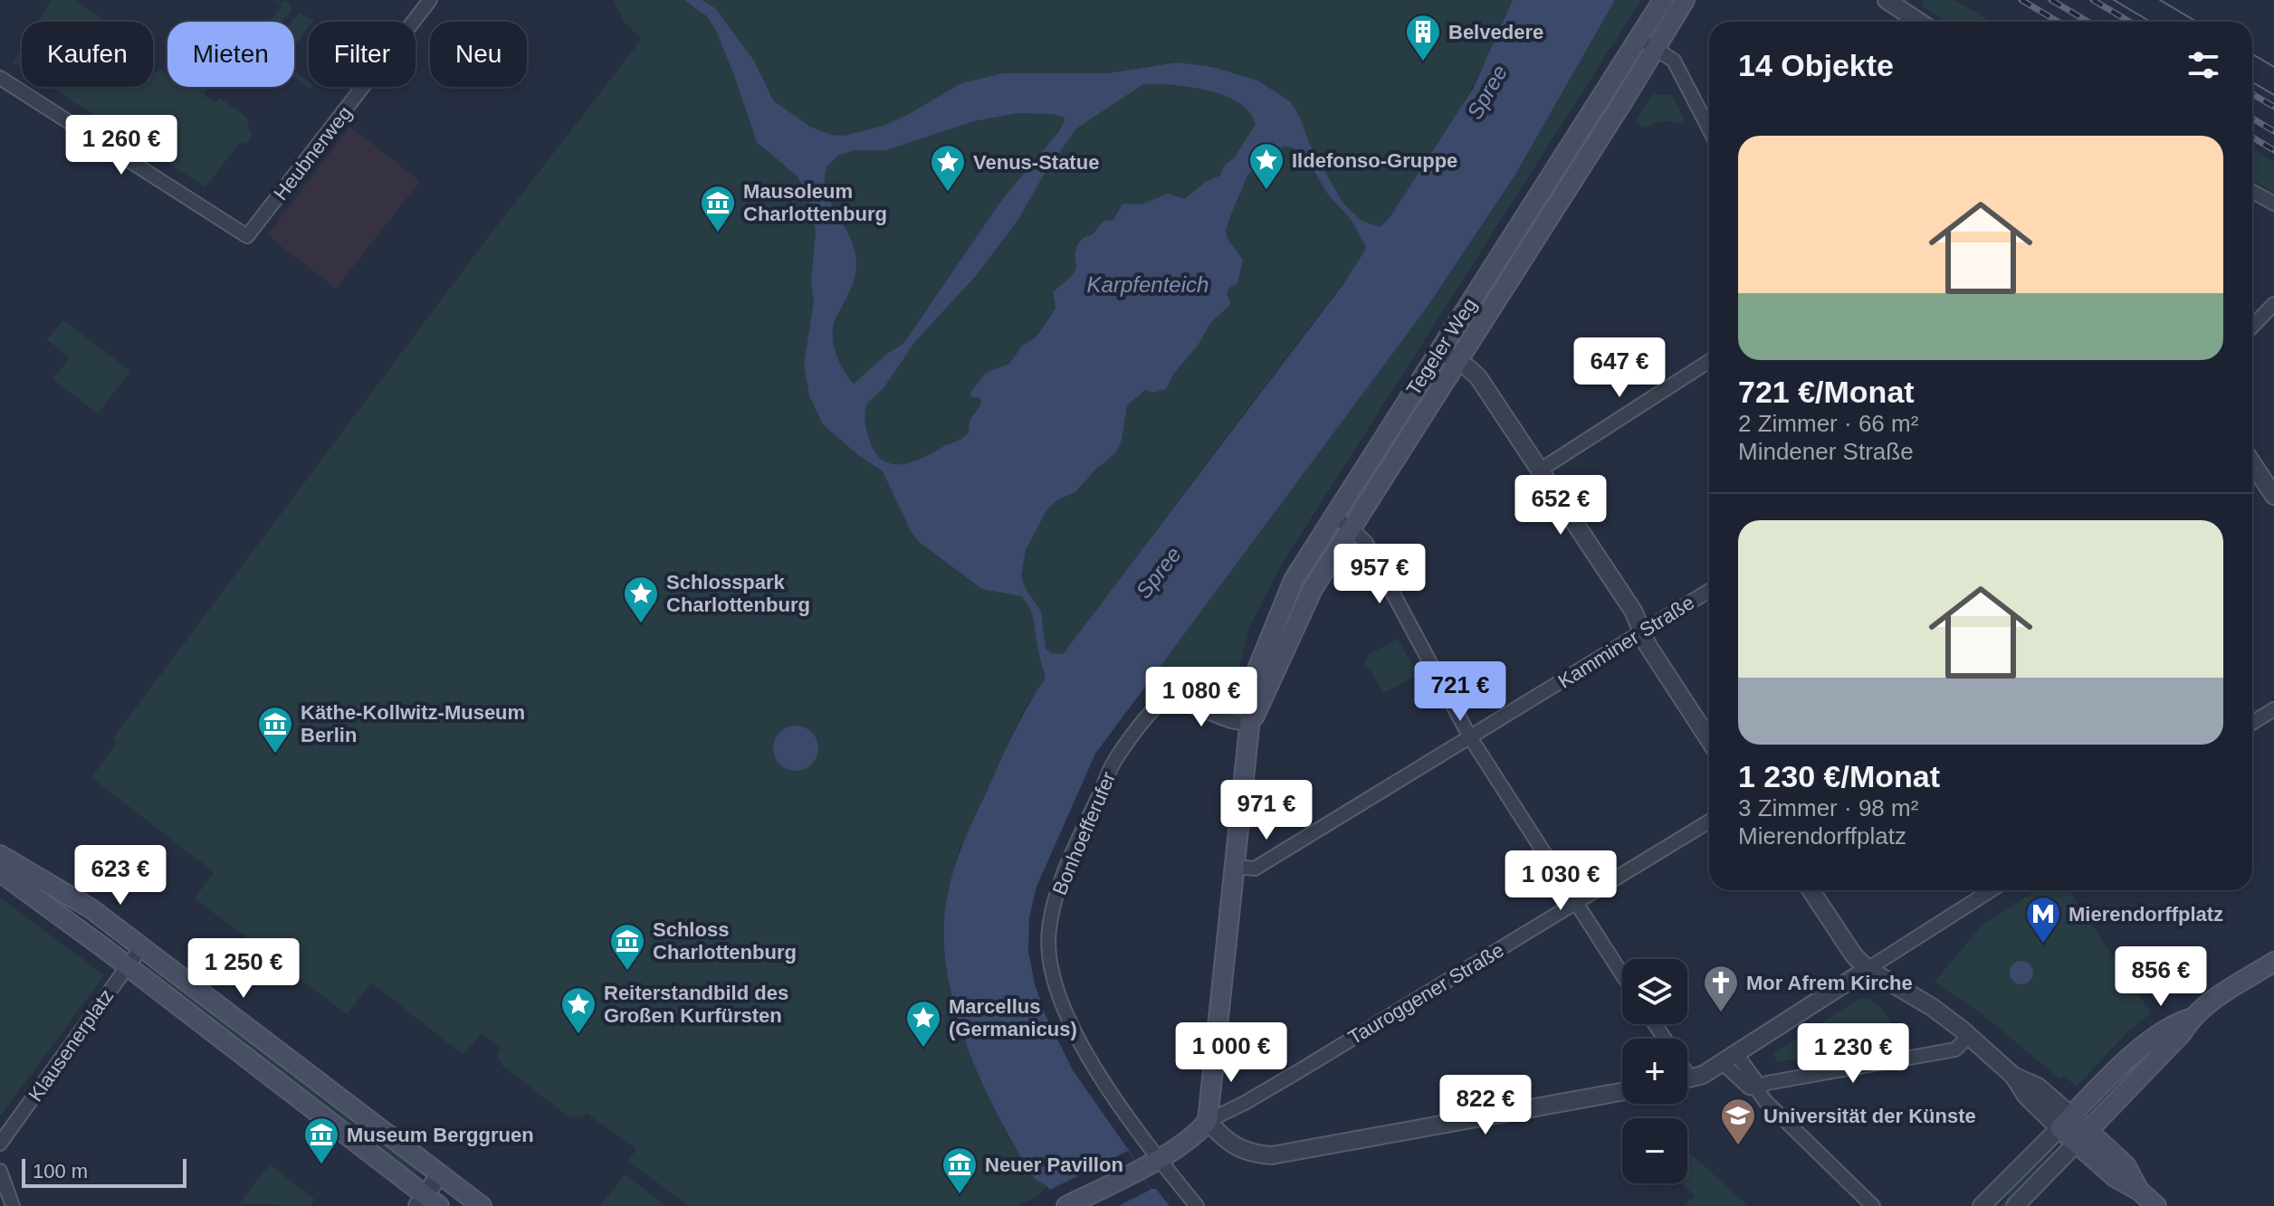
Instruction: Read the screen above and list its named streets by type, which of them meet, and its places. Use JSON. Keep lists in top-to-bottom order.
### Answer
{
  "streets": {
    "main road": ["Tegeler Weg"],
    "street": [
      "Heubnerweg",
      "Kamminer Straße",
      "Bonhoefferufer",
      "Tauroggener Straße",
      "Klausenerplatz"
    ]
  },
  "crossings": [
    ["Tegeler Weg", "Kamminer Straße"],
    ["Tegeler Weg", "Bonhoefferufer"],
    ["Tegeler Weg", "Tauroggener Straße"]
  ],
  "water": ["Spree", "Karpfenteich"],
  "places": {
    "building": ["Belvedere"],
    "place": [
      "Ildefonso-Gruppe",
      "Venus-Statue",
      "Schlosspark Charlottenburg",
      "Reiterstandbild des Großen Kurfürsten",
      "Marcellus (Germanicus)"
    ],
    "museum": [
      "Mausoleum Charlottenburg",
      "Käthe-Kollwitz-Museum Berlin",
      "Schloss Charlottenburg",
      "Museum Berggruen",
      "Neuer Pavillon"
    ],
    "metro station": ["Mierendorffplatz"],
    "church": ["Mor Afrem Kirche"],
    "school or university": ["Universität der Künste"]
  },
  "scale_bar": "100 m",
  "page": {
    "chip": [
      "Kaufen",
      "Mieten",
      "Filter",
      "Neu"
    ],
    "heading": "14 Objekte",
    "list": [
      {
        "name": "721 €/Monat",
        "note": "2 Zimmer · 66 m² · Mindener Straße"
      },
      {
        "name": "1 230 €/Monat",
        "note": "3 Zimmer · 98 m² · Mierendorffplatz"
      }
    ],
    "price": [
      "1 260 €",
      "647 €",
      "652 €",
      "957 €",
      "721 €",
      "1 080 €",
      "971 €",
      "623 €",
      "1 030 €",
      "1 250 €",
      "856 €",
      "1 000 €",
      "1 230 €",
      "822 €"
    ],
    "map_buttons": ["+", "−"],
    "scale": "100 m"
  }
}
